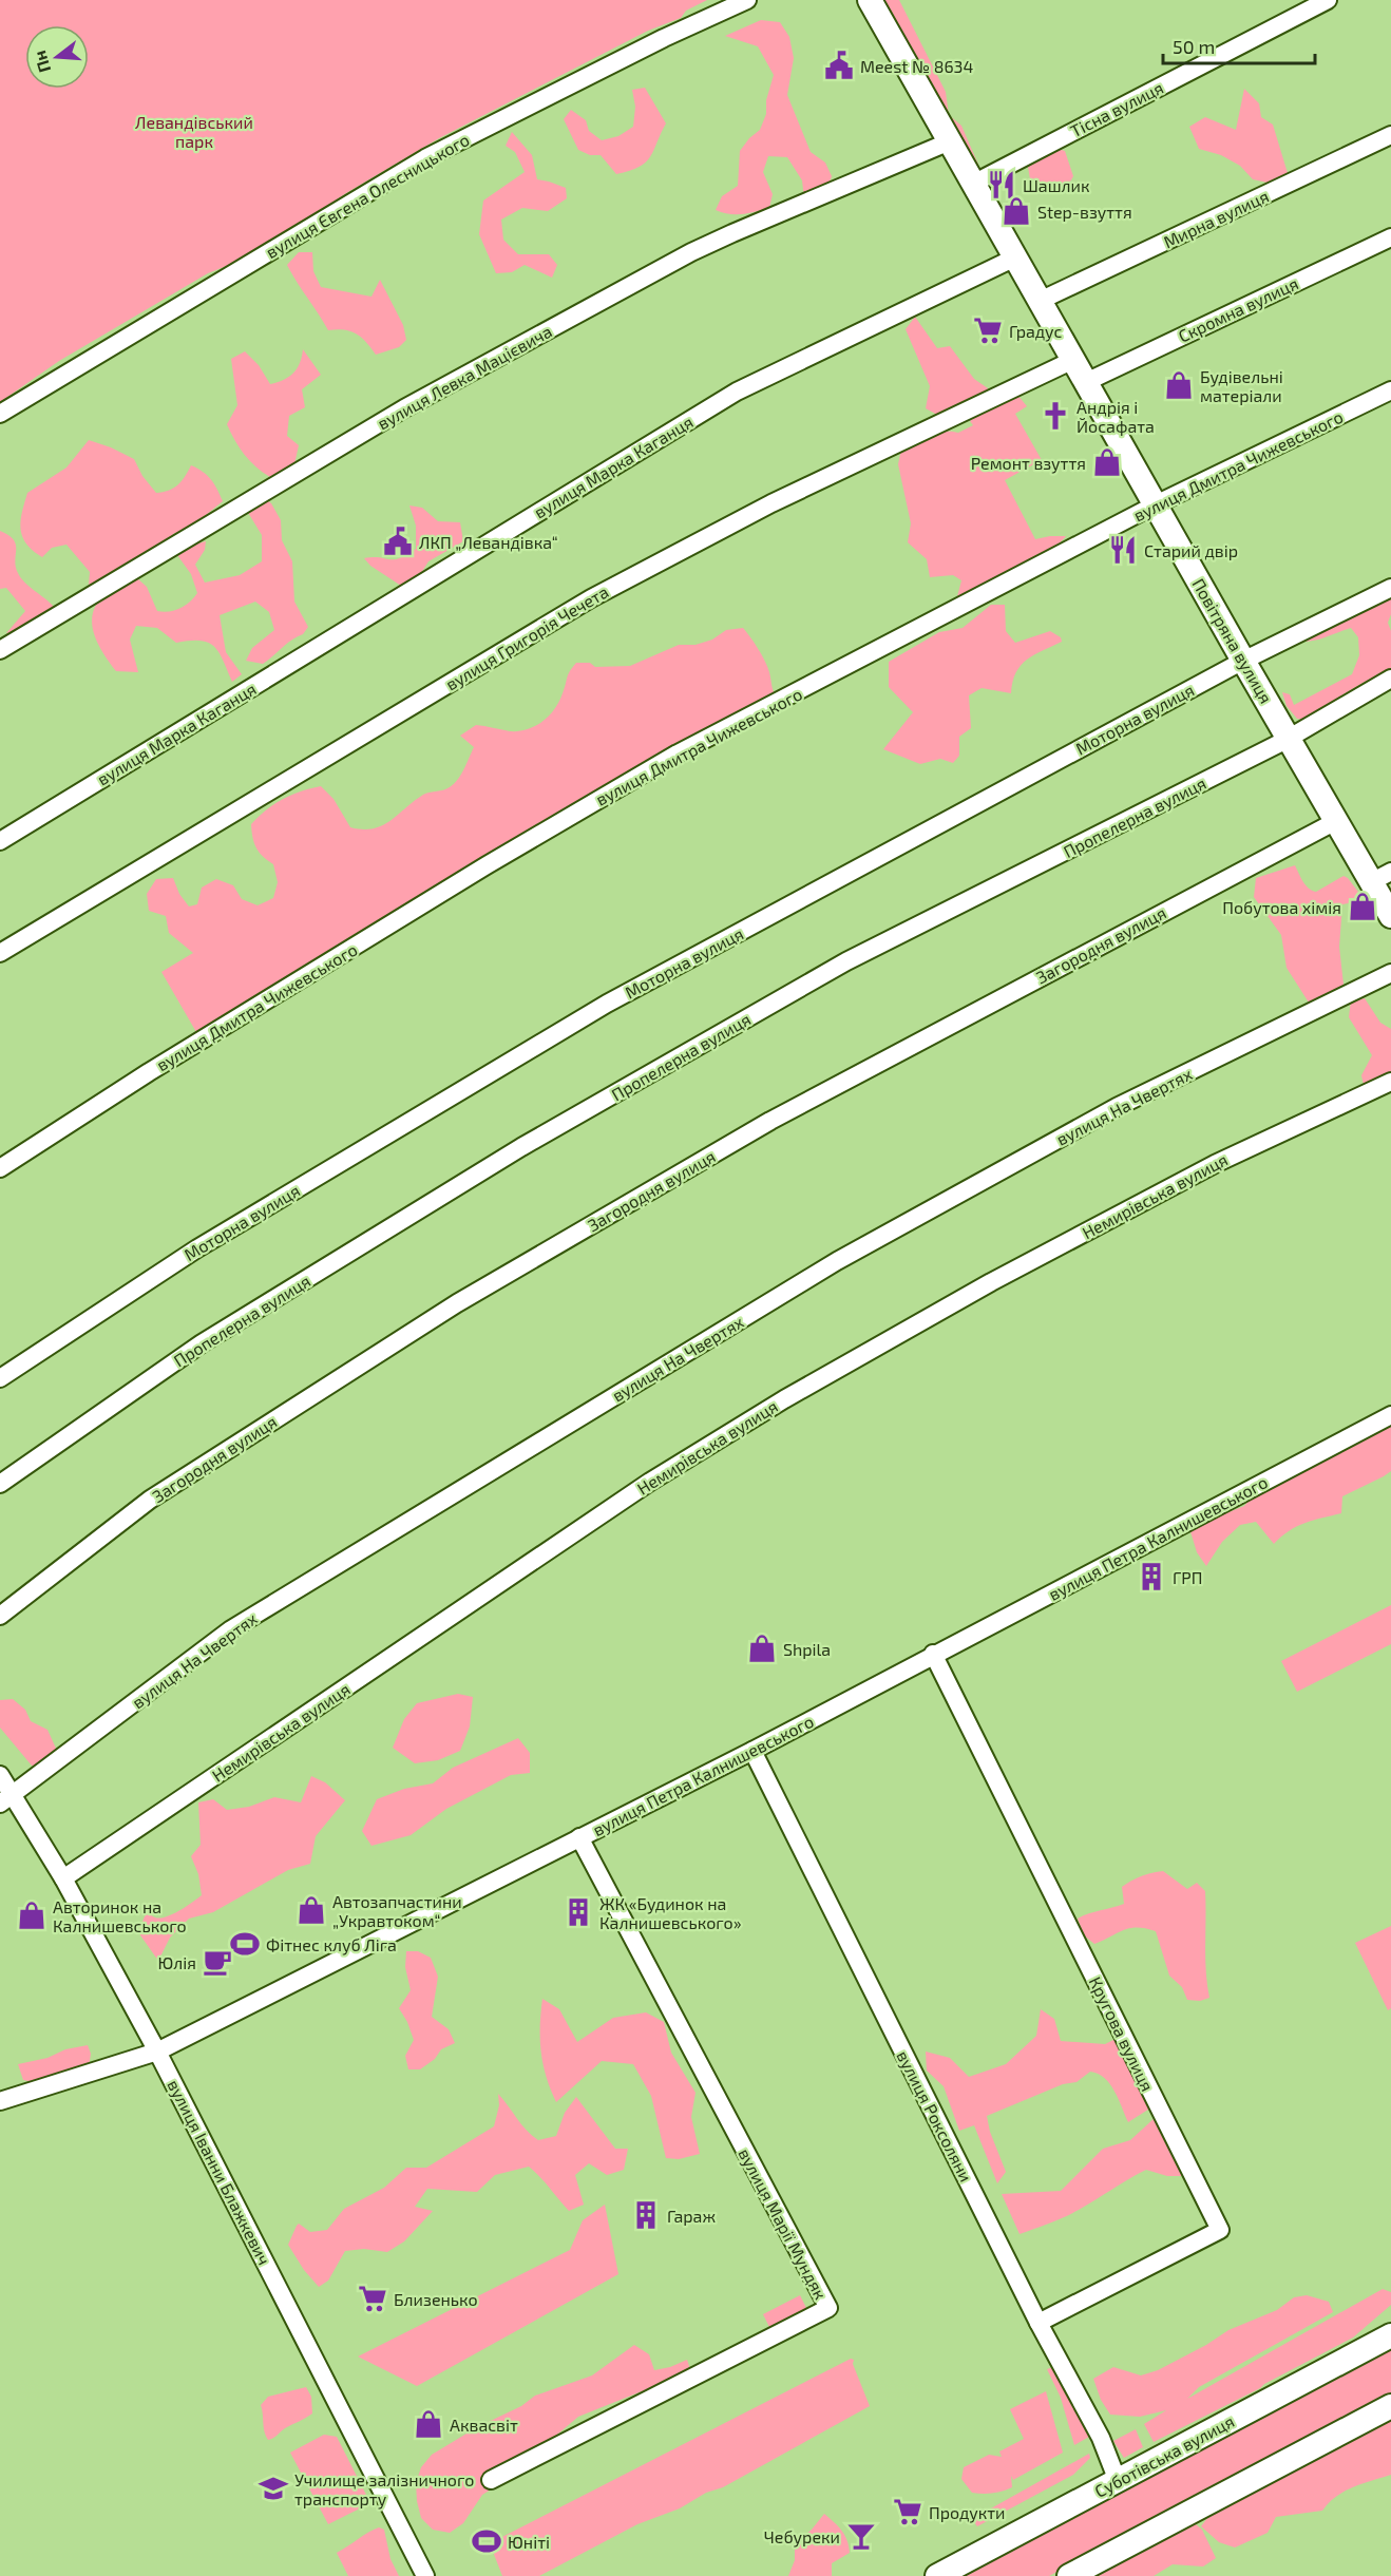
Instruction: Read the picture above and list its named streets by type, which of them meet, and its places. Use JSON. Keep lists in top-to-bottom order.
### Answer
{
  "streets": {
    "street": [
      "Тісна вулиця",
      "вулиця Євгена Олесницького",
      "Мирна вулиця",
      "Скромна вулиця",
      "вулиця Левка Мацієвича",
      "вулиця Дмитра Чижевського",
      "вулиця Марка Каганця",
      "вулиця Григорія Чечета",
      "Повітряна вулиця",
      "Моторна вулиця",
      "Пропелерна вулиця",
      "Загородня вулиця",
      "вулиця На Чвертях",
      "Немирівська вулиця",
      "вулиця Петра Калнишевського",
      "Кругова вулиця",
      "вулиця Роксоляни",
      "вулиця Іванни Блажкевич",
      "вулиця Марії Мундяк",
      "Суботівська вулиця"
    ]
  },
  "crossings": [
    ["Тісна вулиця", "Повітряна вулиця"],
    ["Мирна вулиця", "Повітряна вулиця"],
    ["Скромна вулиця", "Повітряна вулиця"],
    ["вулиця Левка Мацієвича", "Повітряна вулиця"],
    ["вулиця Дмитра Чижевського", "Повітряна вулиця"],
    ["вулиця Марка Каганця", "Повітряна вулиця"],
    ["вулиця Григорія Чечета", "Повітряна вулиця"],
    ["Повітряна вулиця", "Моторна вулиця"],
    ["Повітряна вулиця", "Пропелерна вулиця"],
    ["Повітряна вулиця", "Загородня вулиця"],
    ["вулиця На Чвертях", "вулиця Іванни Блажкевич"],
    ["Немирівська вулиця", "вулиця Іванни Блажкевич"],
    ["вулиця Петра Калнишевського", "Кругова вулиця"],
    ["вулиця Петра Калнишевського", "вулиця Роксоляни"],
    ["вулиця Петра Калнишевського", "вулиця Іванни Блажкевич"],
    ["вулиця Петра Калнишевського", "вулиця Марії Мундяк"],
    ["Кругова вулиця", "вулиця Роксоляни"],
    ["вулиця Роксоляни", "Суботівська вулиця"]
  ],
  "parks": ["Левандівський парк"],
  "places": {
    "public building": ["Meest № 8634", "ЛКП „Левандівка“"],
    "restaurant": ["Шашлик", "Старий двір"],
    "shop": [
      "Step-взуття",
      "Будівельні матеріали",
      "Ремонт взуття",
      "Побутова хімія",
      "Shpila",
      "Автозапчастини „Укравтоком“",
      "Авторинок на Калнишевського",
      "Аквасвіт"
    ],
    "supermarket": ["Градус", "Близенько", "Продукти"],
    "church": ["Андрія і Йосафата"],
    "building": ["ГРП", "ЖК «Будинок на Калнишевського»", "Гараж"],
    "sports": ["Фітнес клуб Ліга", "Юніті"],
    "cafe": ["Юлія"],
    "school or university": ["Училище залізничного транспорту"],
    "bar": ["Чебуреки"]
  },
  "scale_bar": "50 m",
  "north": "left"
}
